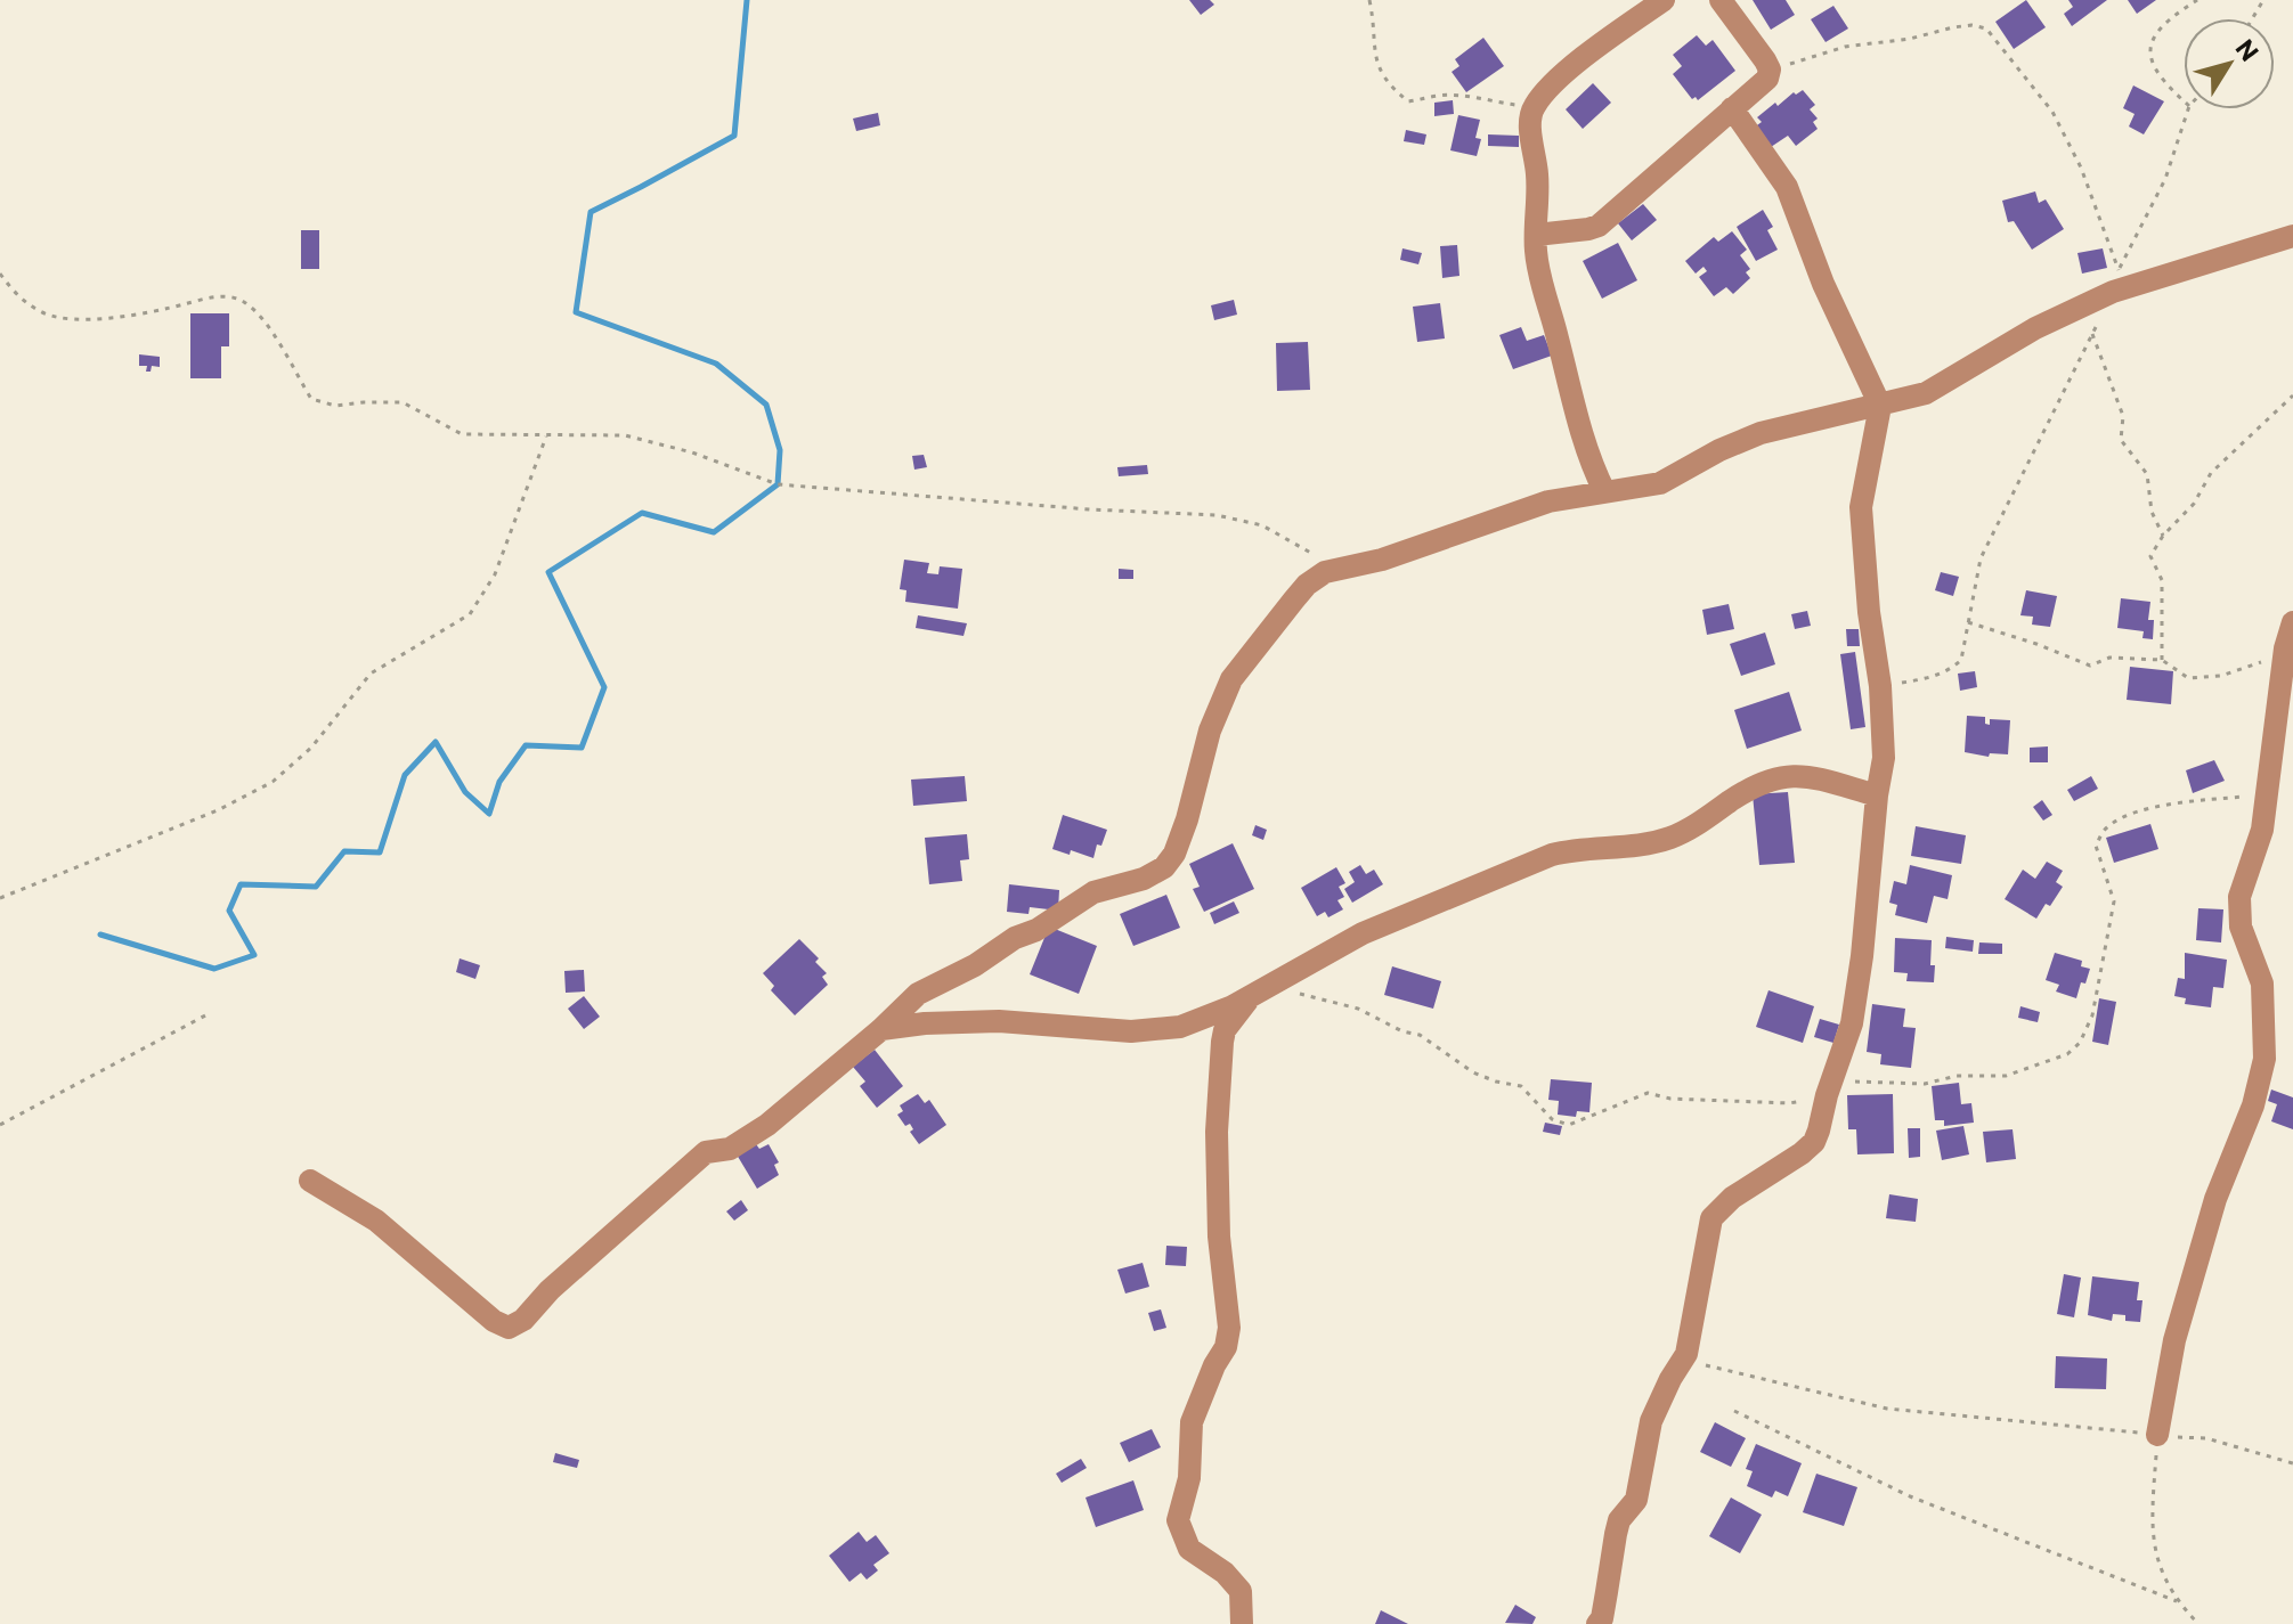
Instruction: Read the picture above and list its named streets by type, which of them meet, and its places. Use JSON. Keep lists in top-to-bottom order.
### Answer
{
  "north": "top right"
}
